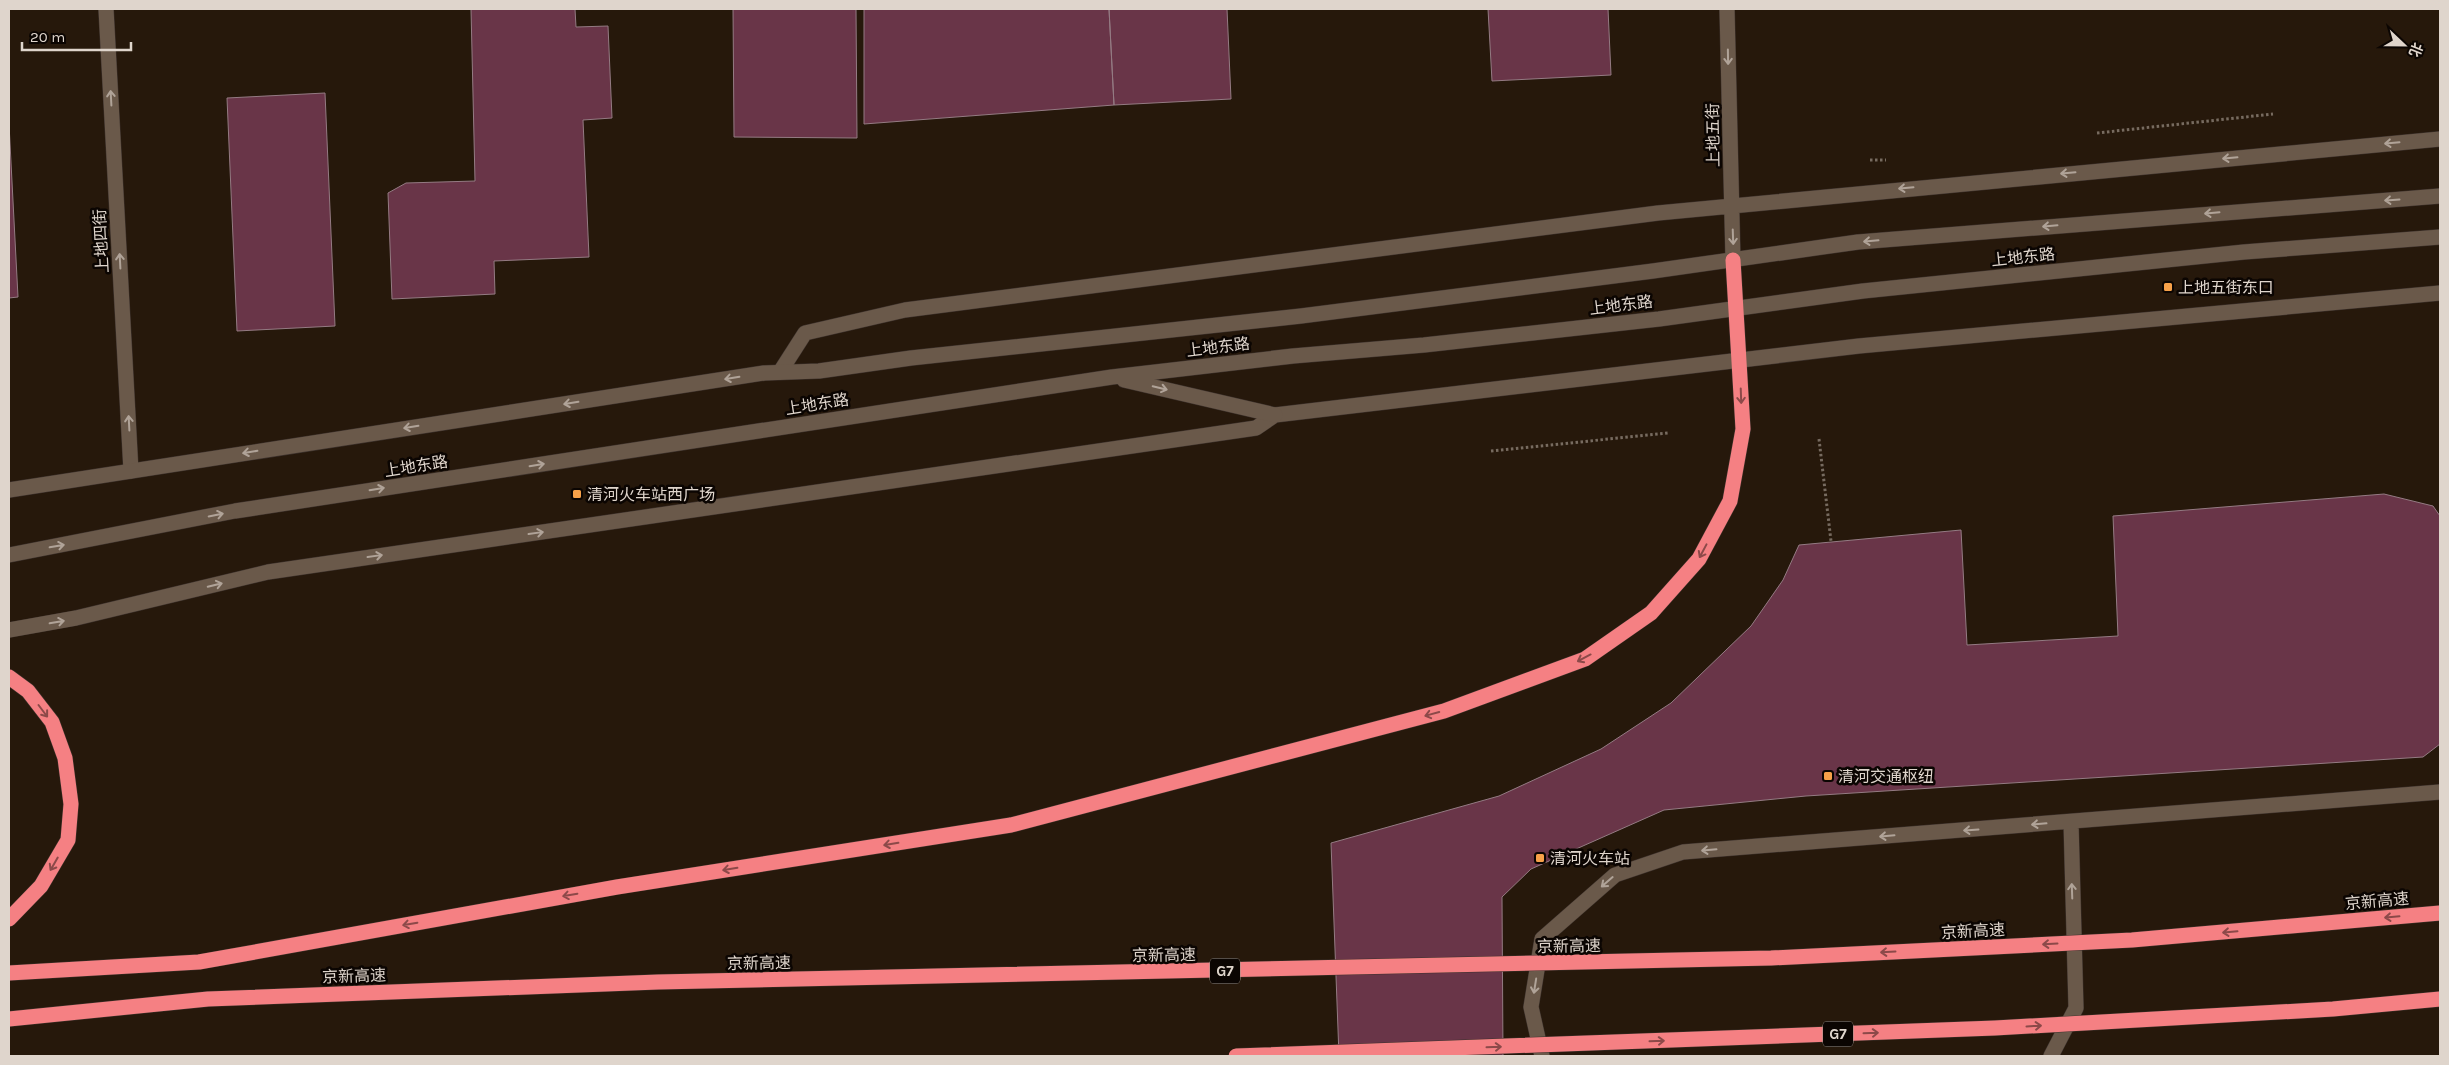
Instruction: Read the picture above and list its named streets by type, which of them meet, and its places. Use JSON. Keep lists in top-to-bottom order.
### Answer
{
  "streets": {
    "highway": ["京新高速", "G7"],
    "main road": ["上地五街", "上地四街", "上地东路"]
  },
  "crossings": [
    ["上地五街", "上地东路"],
    ["上地四街", "上地东路"]
  ],
  "one_way": ["上地五街", "上地四街"],
  "places": {
    "transit": [
      "上地五街东口",
      "清河火车站西广场",
      "清河交通枢纽",
      "清河火车站"
    ]
  },
  "scale_bar": "20 m",
  "north": "right"
}
